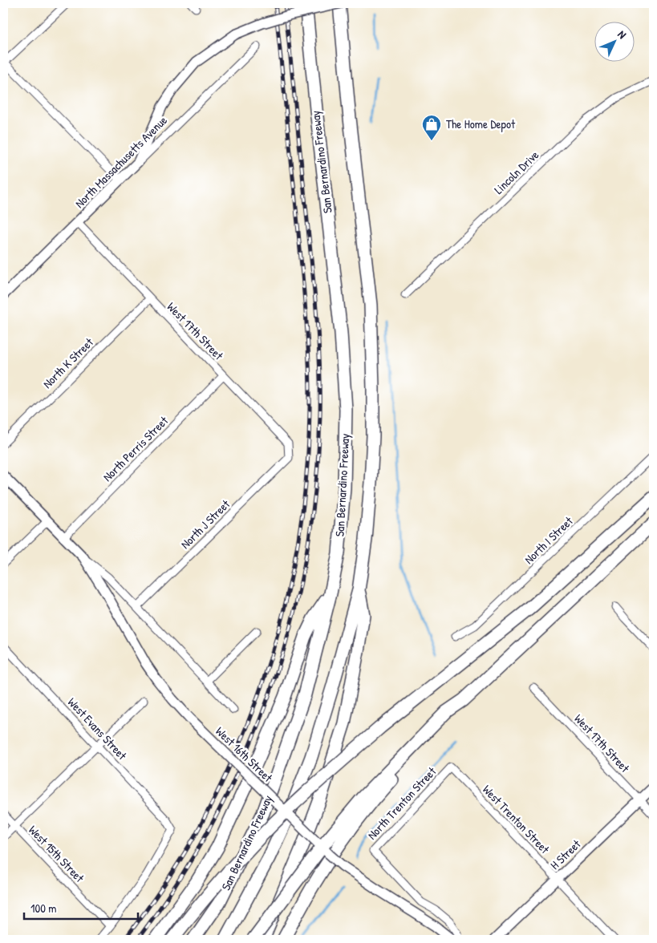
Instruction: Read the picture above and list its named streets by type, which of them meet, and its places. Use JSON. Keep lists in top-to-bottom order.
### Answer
{
  "streets": {
    "highway": ["San Bernardino Freeway"],
    "street": [
      "North Massachusetts Avenue",
      "Lincoln Drive",
      "West 17th Street",
      "North K Street",
      "North Perris Street",
      "North J Street",
      "North I Street",
      "West Evans Street",
      "West 16th Street",
      "North Trenton Street",
      "West Trenton Street",
      "West 15th Street",
      "H Street"
    ]
  },
  "crossings": [
    ["North Massachusetts Avenue", "West 17th Street"],
    ["West 17th Street", "North K Street"],
    ["West 17th Street", "North Perris Street"],
    ["West 17th Street", "North J Street"],
    ["West 17th Street", "H Street"],
    ["North Perris Street", "West 16th Street"],
    ["North J Street", "West 16th Street"],
    ["West Evans Street", "West 15th Street"],
    ["North Trenton Street", "West Trenton Street"],
    ["West Trenton Street", "H Street"]
  ],
  "places": {
    "shop": ["The Home Depot"]
  },
  "scale_bar": "100 m",
  "north": "top right"
}
